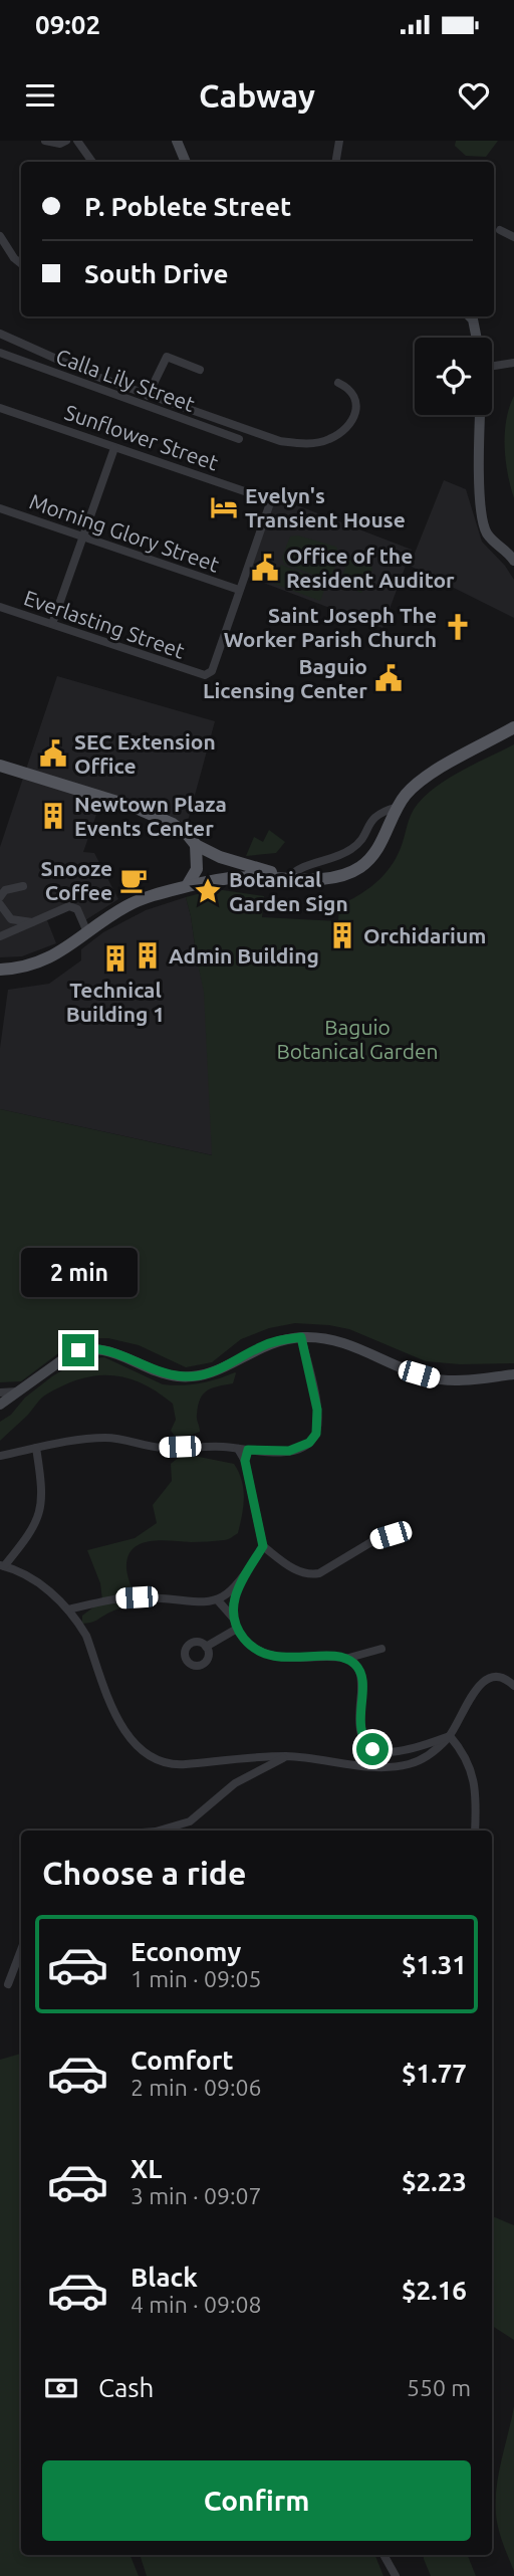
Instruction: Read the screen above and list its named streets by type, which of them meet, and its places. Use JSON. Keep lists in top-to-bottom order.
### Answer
{
  "streets": {
    "street": [
      "Calla Lily Street",
      "Sunflower Street",
      "Morning Glory Street",
      "Everlasting Street"
    ]
  },
  "crossings": [
    ["Sunflower Street", "Morning Glory Street"],
    ["Sunflower Street", "Everlasting Street"],
    ["Morning Glory Street", "Everlasting Street"]
  ],
  "parks": ["Baguio Botanical Garden"],
  "places": {
    "hotel": ["Evelyn's Transient House"],
    "public building": ["Office of the Resident Auditor", "Baguio Licensing Center", "SEC Extension Office"],
    "church": ["Saint Joseph The Worker Parish Church"],
    "building": [
      "Newtown Plaza Events Center",
      "Orchidarium",
      "Admin Building",
      "Technical Building 1"
    ],
    "cafe": ["Snooze Coffee"],
    "place": ["Botanical Garden Sign"]
  },
  "page": {
    "status": "09:02",
    "header": "Cabway",
    "banner": ["P. Poblete Street", "South Drive"],
    "bubble": "2 min",
    "heading": "Choose a ride",
    "list": [
      {
        "name": "Economy",
        "note": "1 min · 09:05",
        "value": "$1.31"
      },
      {
        "name": "Comfort",
        "note": "2 min · 09:06",
        "value": "$1.77"
      },
      {
        "name": "XL",
        "note": "3 min · 09:07",
        "value": "$2.23"
      },
      {
        "name": "Black",
        "note": "4 min · 09:08",
        "value": "$2.16"
      }
    ],
    "pay": ["Cash", "550 m"],
    "buttons": "Confirm"
  }
}
